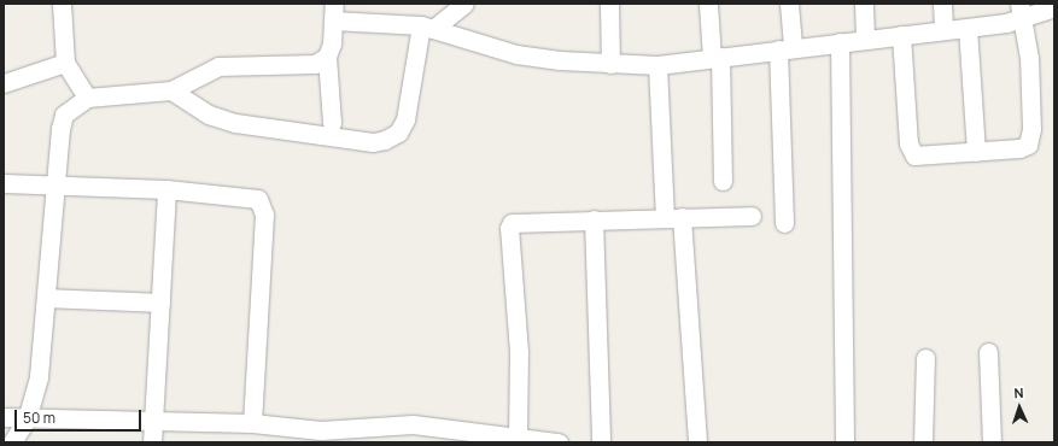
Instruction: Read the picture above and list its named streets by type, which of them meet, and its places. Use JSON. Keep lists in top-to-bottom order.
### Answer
{
  "scale_bar": "50 m",
  "north": "top"
}
